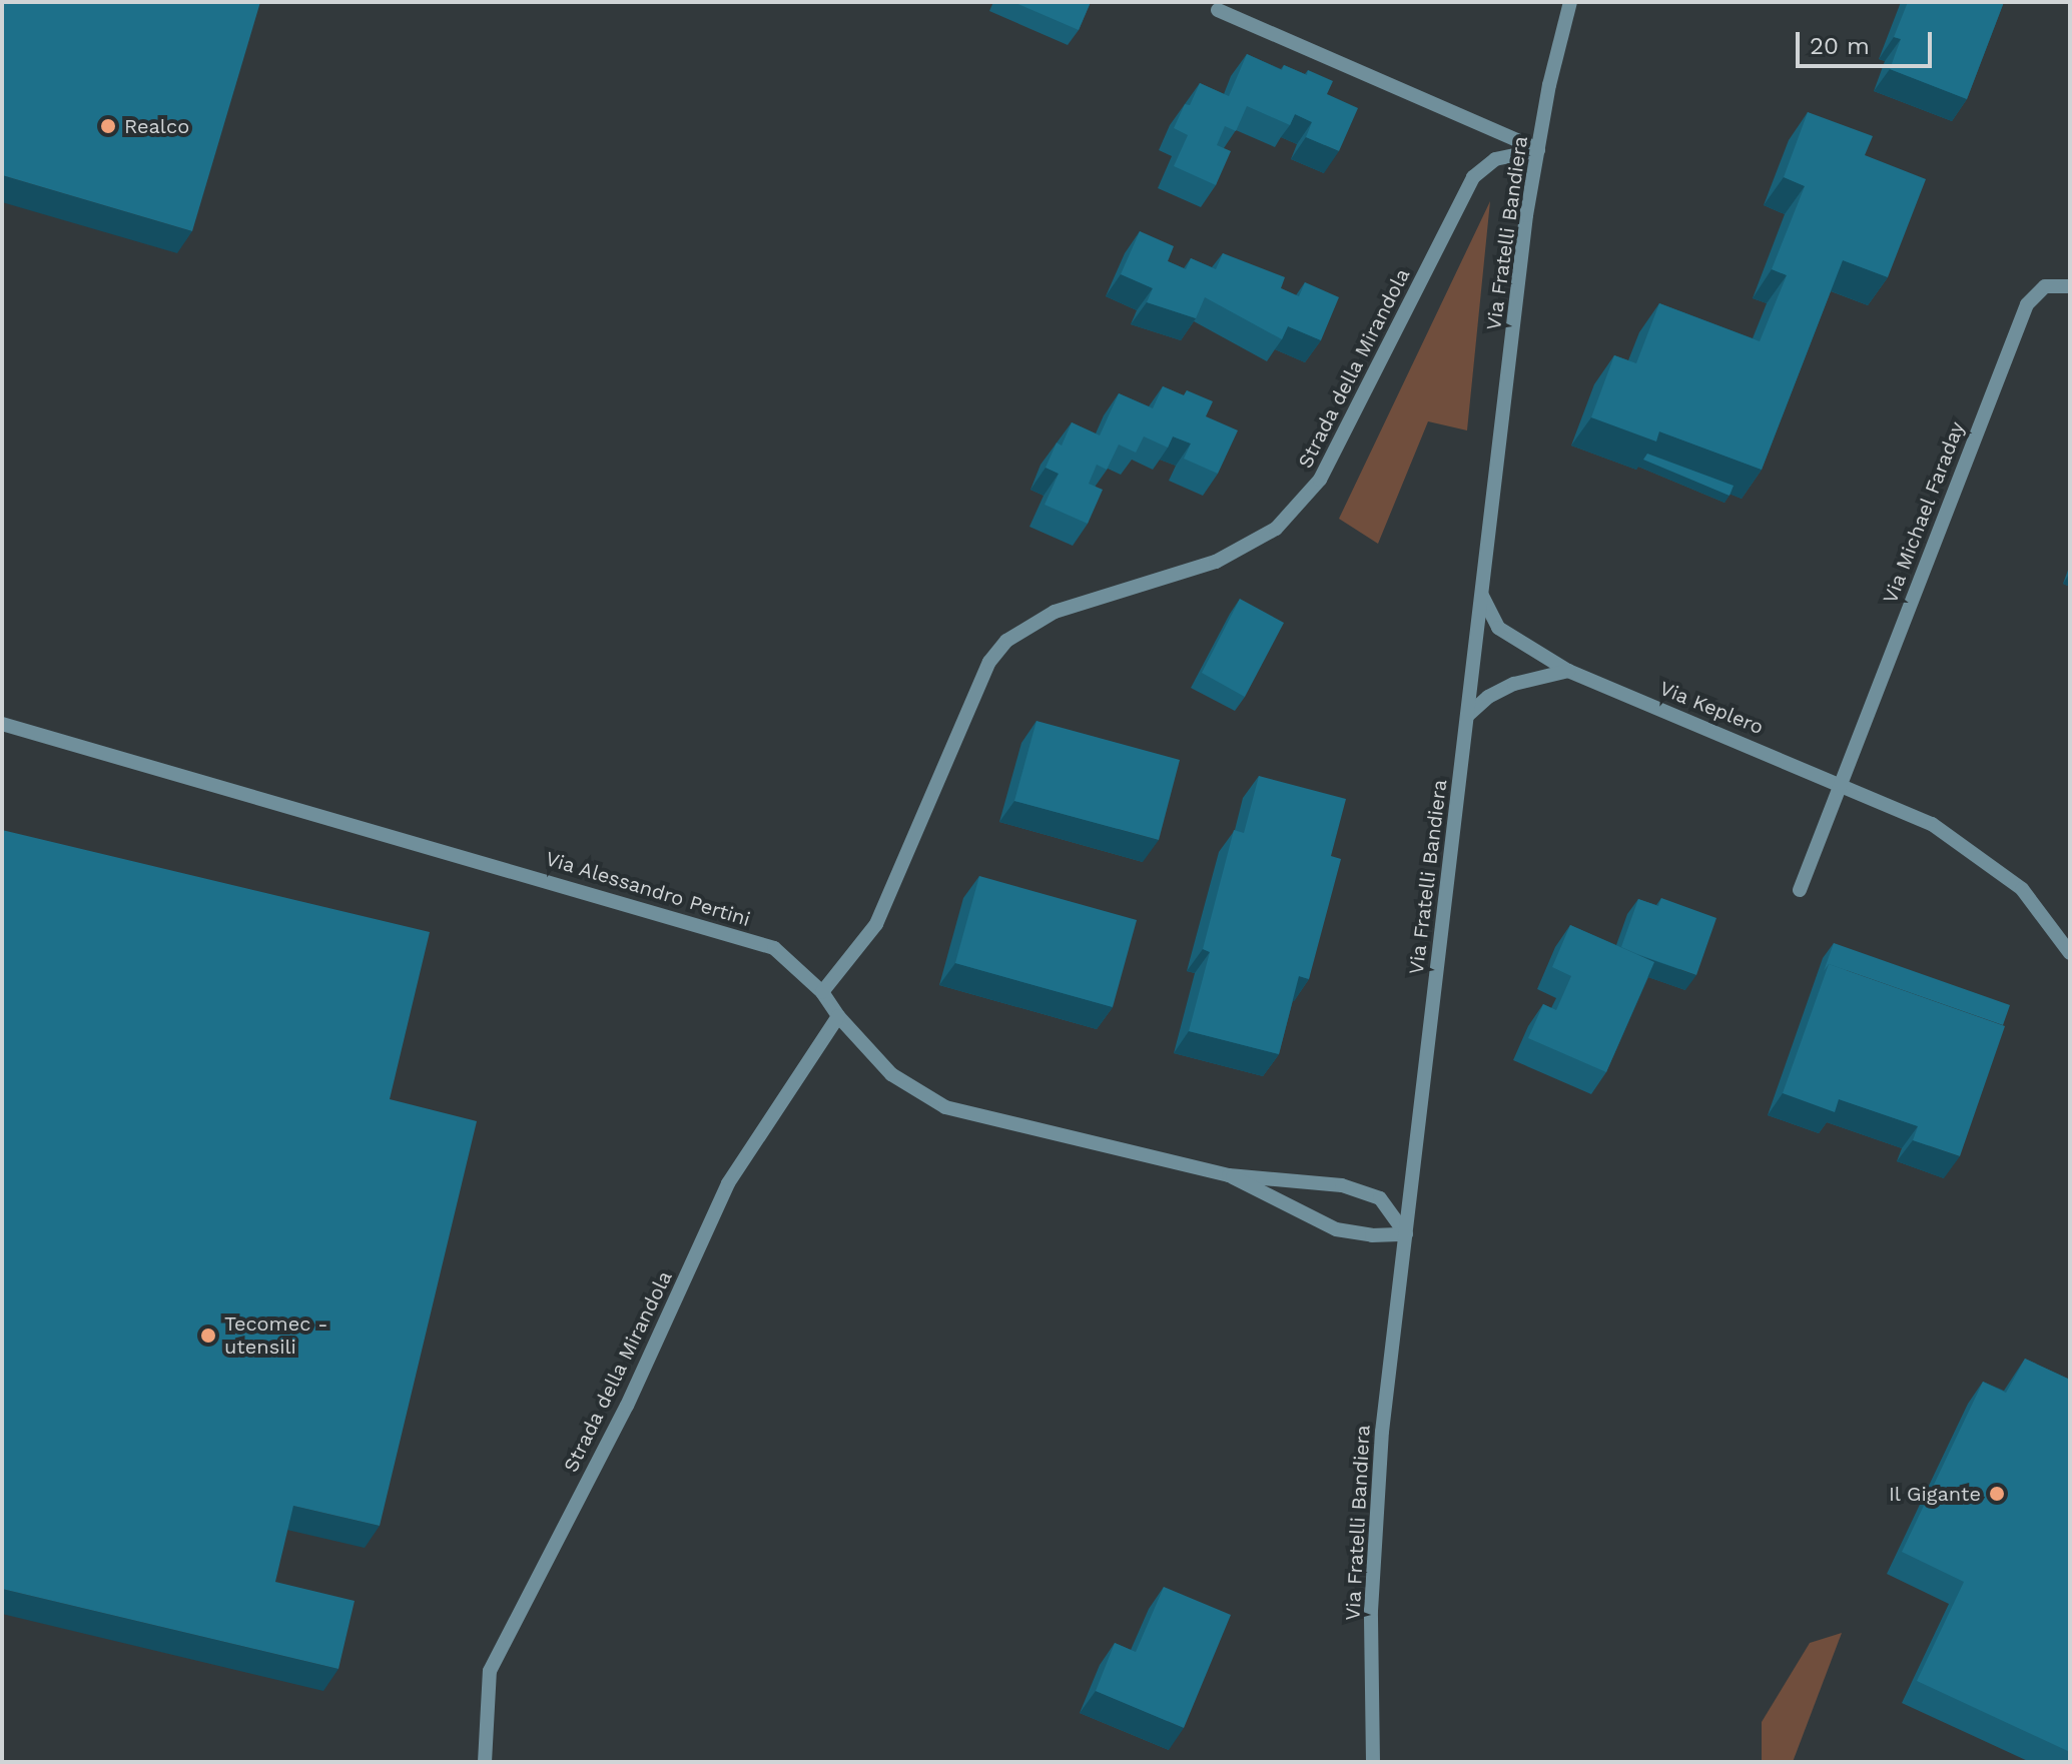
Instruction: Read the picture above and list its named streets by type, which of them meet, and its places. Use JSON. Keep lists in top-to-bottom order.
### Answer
{
  "streets": {
    "street": [
      "Via Fratelli Bandiera",
      "Strada della Mirandola",
      "Via Michael Faraday",
      "Via Keplero",
      "Via Alessandro Pertini"
    ]
  },
  "crossings": [
    ["Via Fratelli Bandiera", "Strada della Mirandola"],
    ["Via Fratelli Bandiera", "Via Keplero"],
    ["Via Fratelli Bandiera", "Via Alessandro Pertini"],
    ["Strada della Mirandola", "Via Alessandro Pertini"],
    ["Via Michael Faraday", "Via Keplero"]
  ],
  "places": ["Realco", "Tecomec - utensili", "Il Gigante"],
  "scale_bar": "20 m"
}
